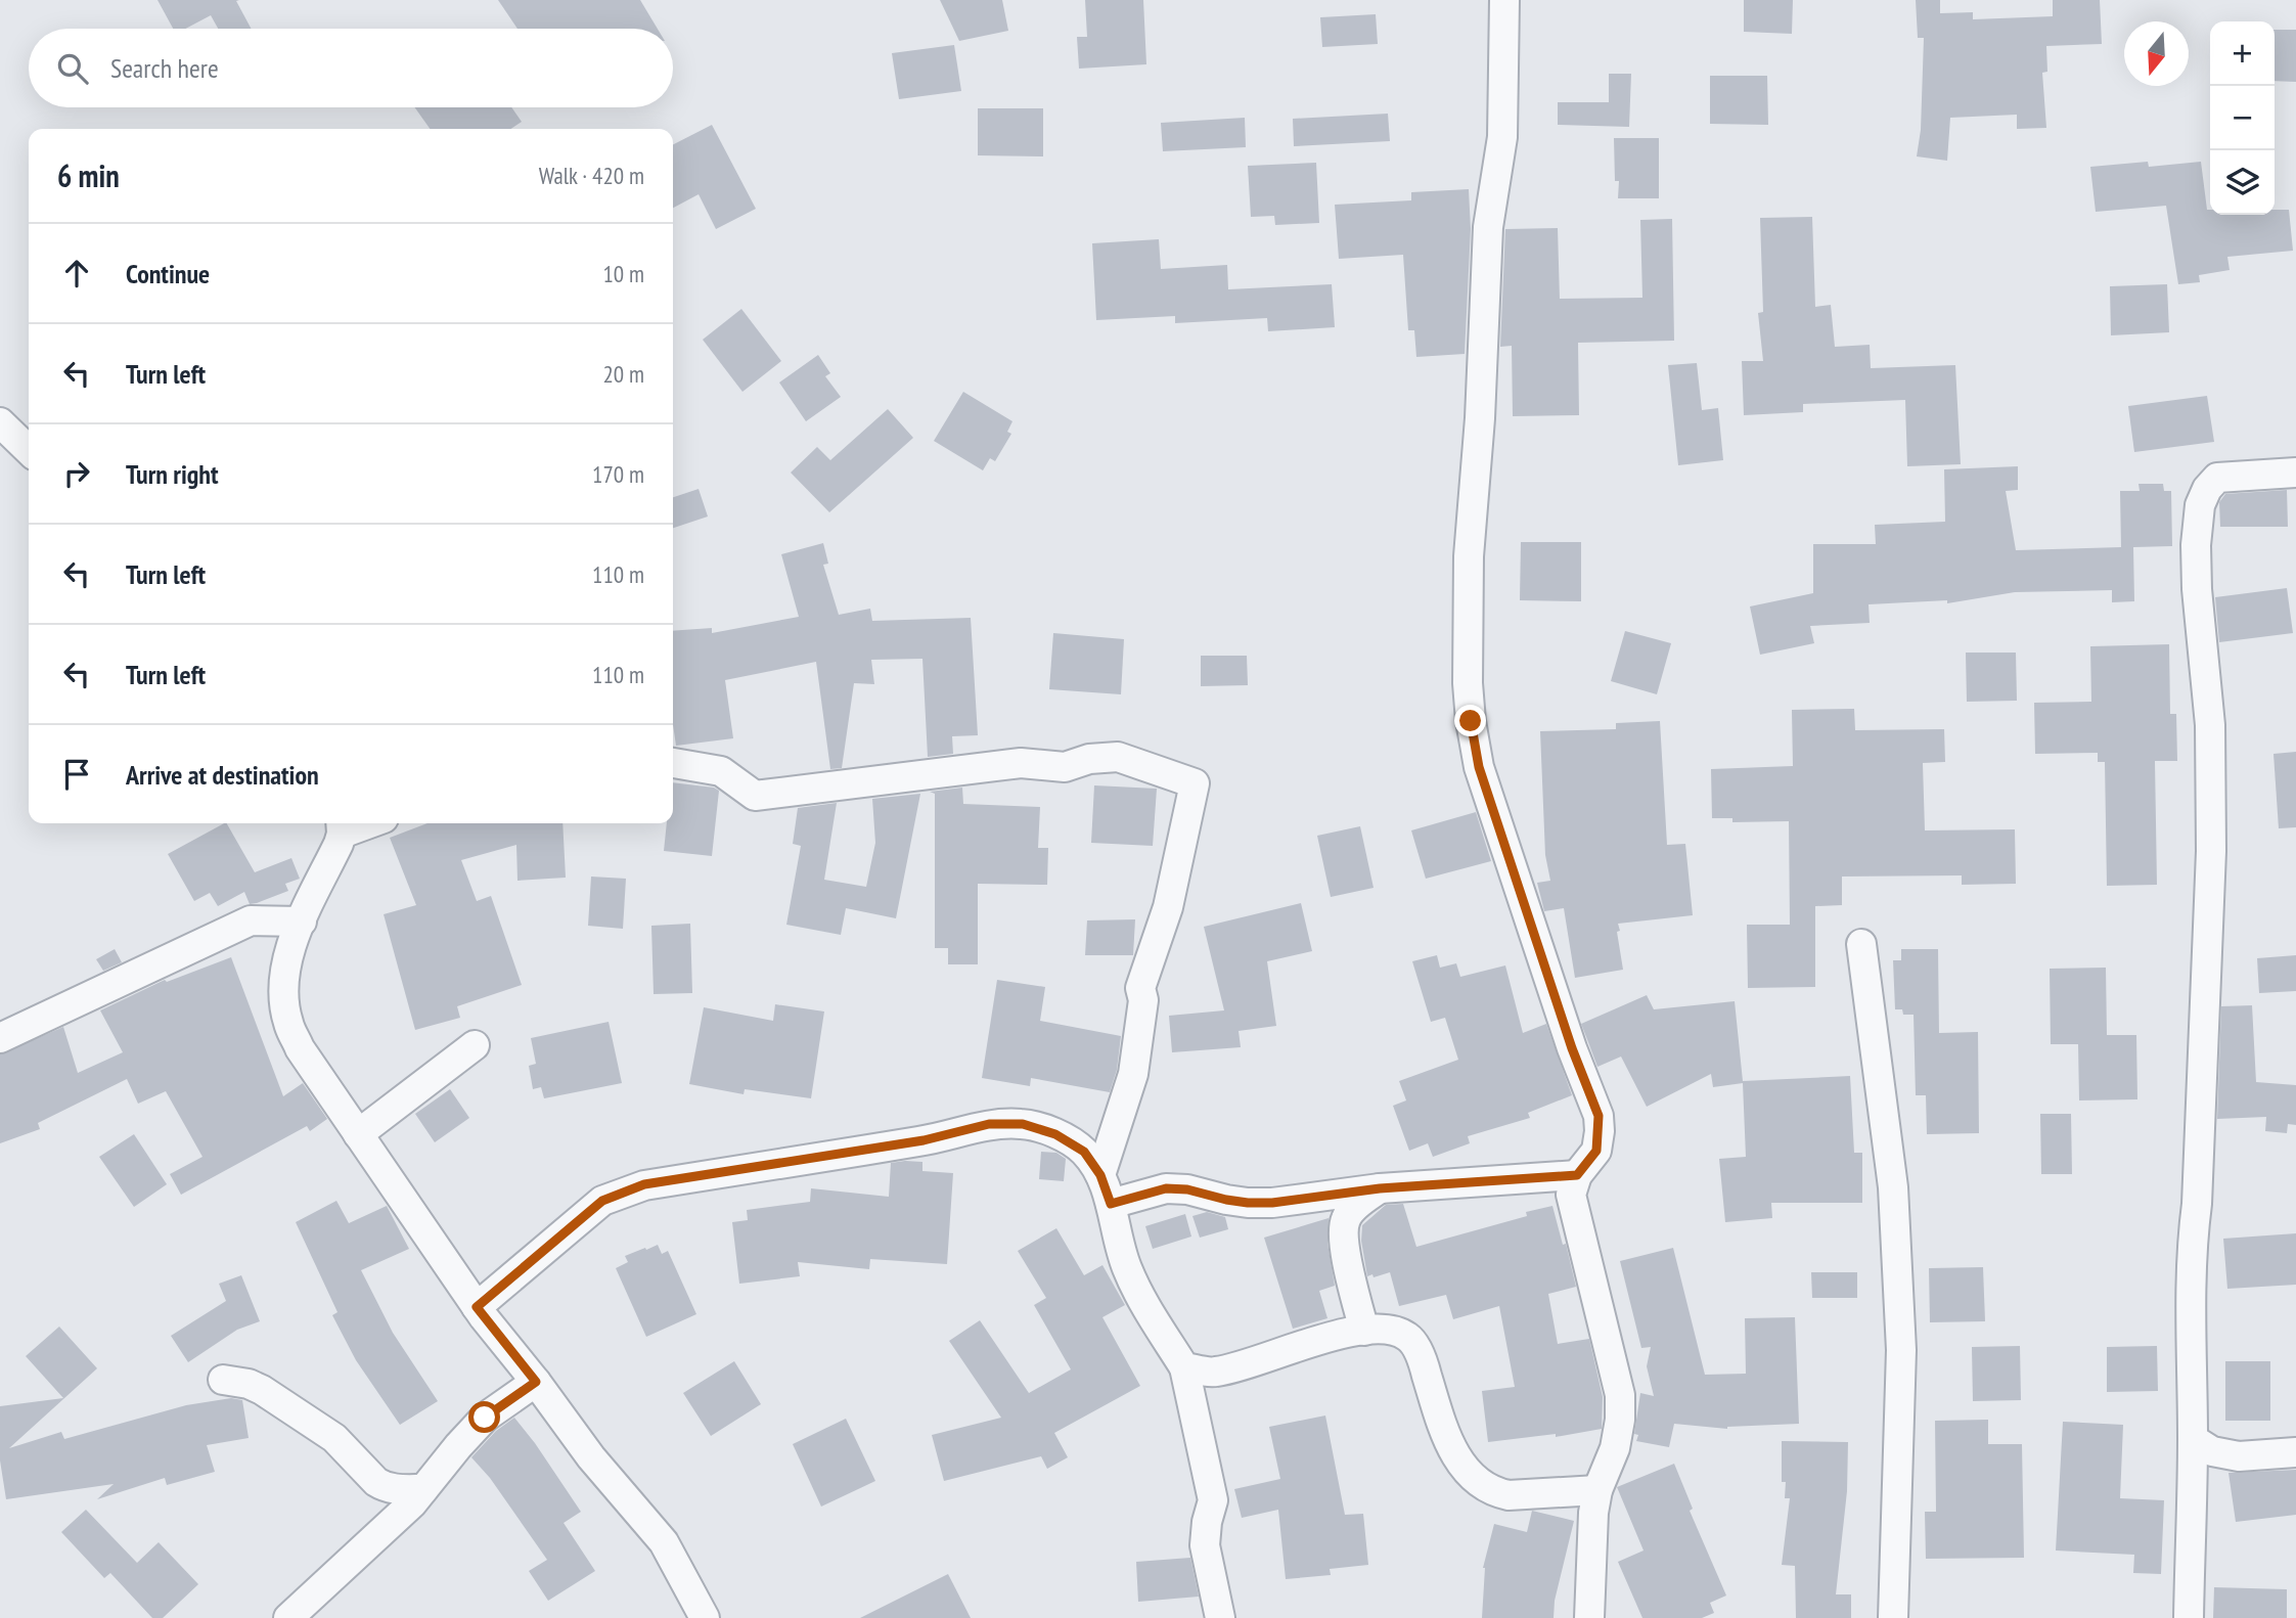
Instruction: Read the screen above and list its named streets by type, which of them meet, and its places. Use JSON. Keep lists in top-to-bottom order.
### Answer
{
  "north": "bottom",
  "page": {
    "map_buttons": ["+", "−"],
    "search": "Search here",
    "heading": ["6 min", "Walk · 420 m"],
    "list": [
      ["Continue", "10 m"],
      ["Turn left", "20 m"],
      ["Turn right", "170 m"],
      ["Turn left", "110 m"],
      ["Turn left", "110 m"],
      "Arrive at destination"
    ]
  }
}
